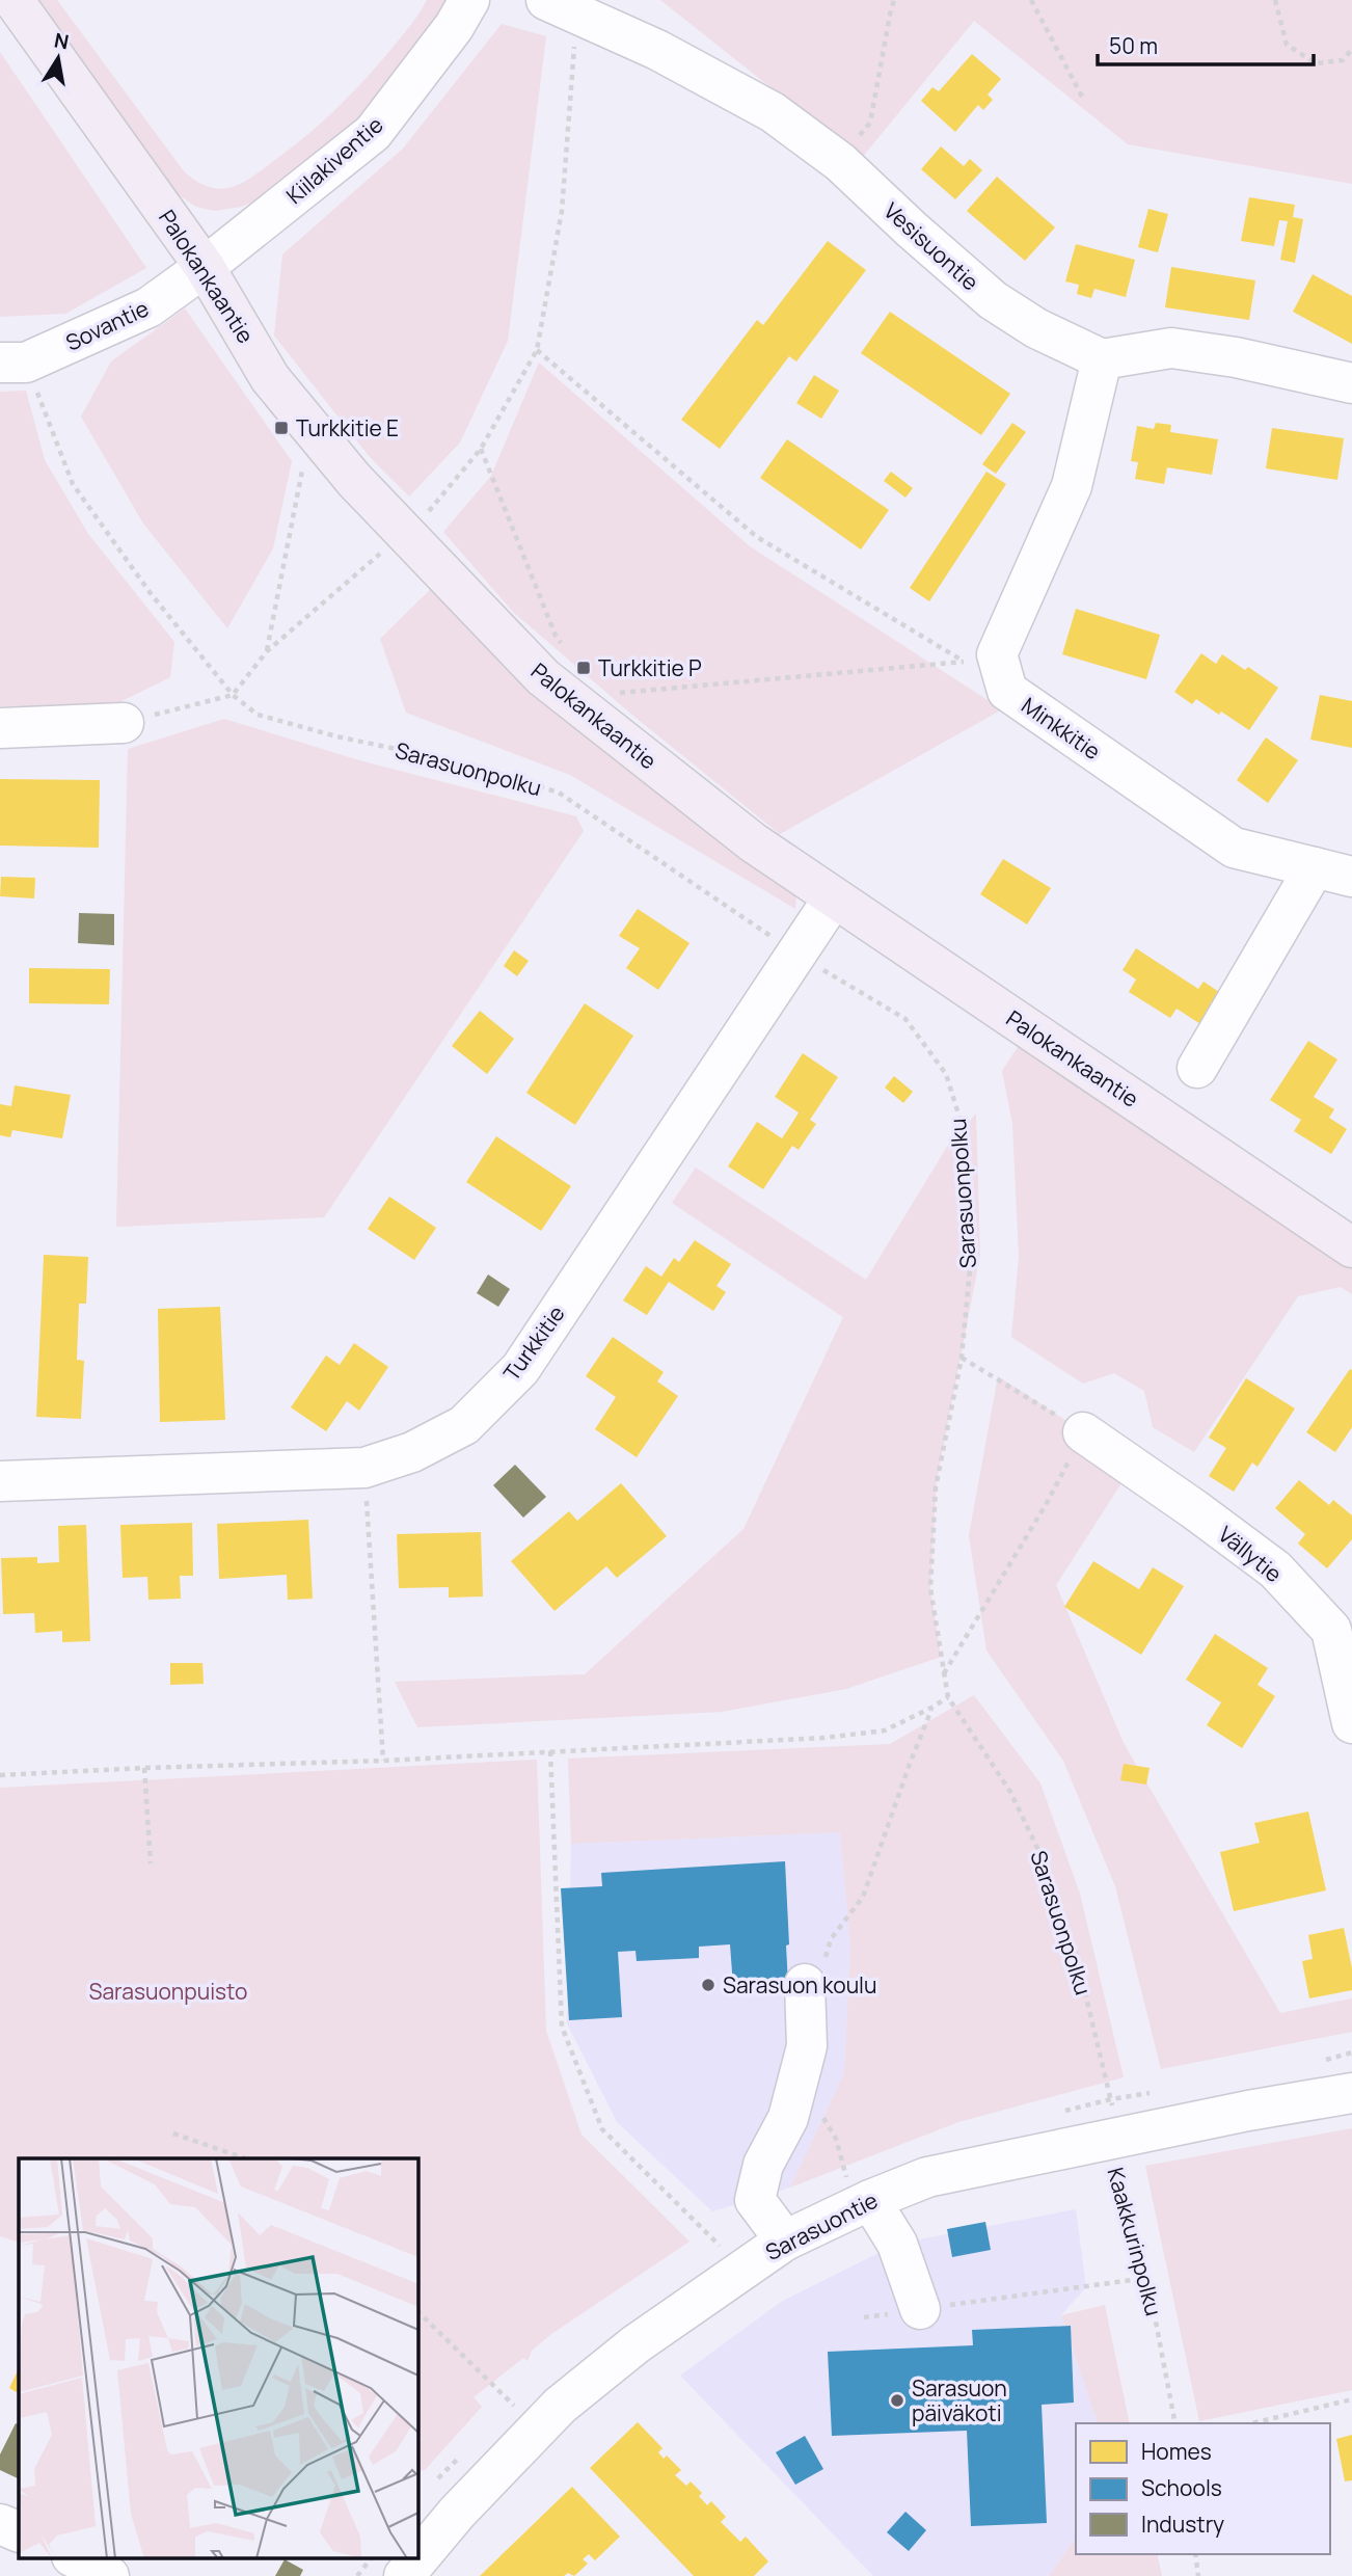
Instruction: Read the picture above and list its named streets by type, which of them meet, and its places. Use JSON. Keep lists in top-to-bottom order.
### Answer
{
  "streets": {
    "main road": ["Palokankaantie"],
    "street": [
      "Kiilakiventie",
      "Vesisuontie",
      "Sovantie",
      "Minkkitie",
      "Turkkitie",
      "Vällytie",
      "Sarasuontie"
    ],
    "path": ["Sarasuonpolku", "Kaakkurinpolku"]
  },
  "crossings": [
    ["Kiilakiventie", "Palokankaantie"],
    ["Kiilakiventie", "Sovantie"],
    ["Vesisuontie", "Minkkitie"],
    ["Palokankaantie", "Sovantie"],
    ["Palokankaantie", "Turkkitie"],
    ["Sovantie", "Sarasuonpolku"],
    ["Sarasuonpolku", "Turkkitie"],
    ["Sarasuonpolku", "Kaakkurinpolku"],
    ["Sarasuontie", "Kaakkurinpolku"]
  ],
  "parks": ["Sarasuonpuisto"],
  "places": {
    "transit": ["Turkkitie E", "Turkkitie P"],
    "other": ["Sarasuon koulu", "Sarasuon päiväkoti"]
  },
  "legend": ["Homes", "Schools", "Industry"],
  "scale_bar": "50 m",
  "north": "top"
}
